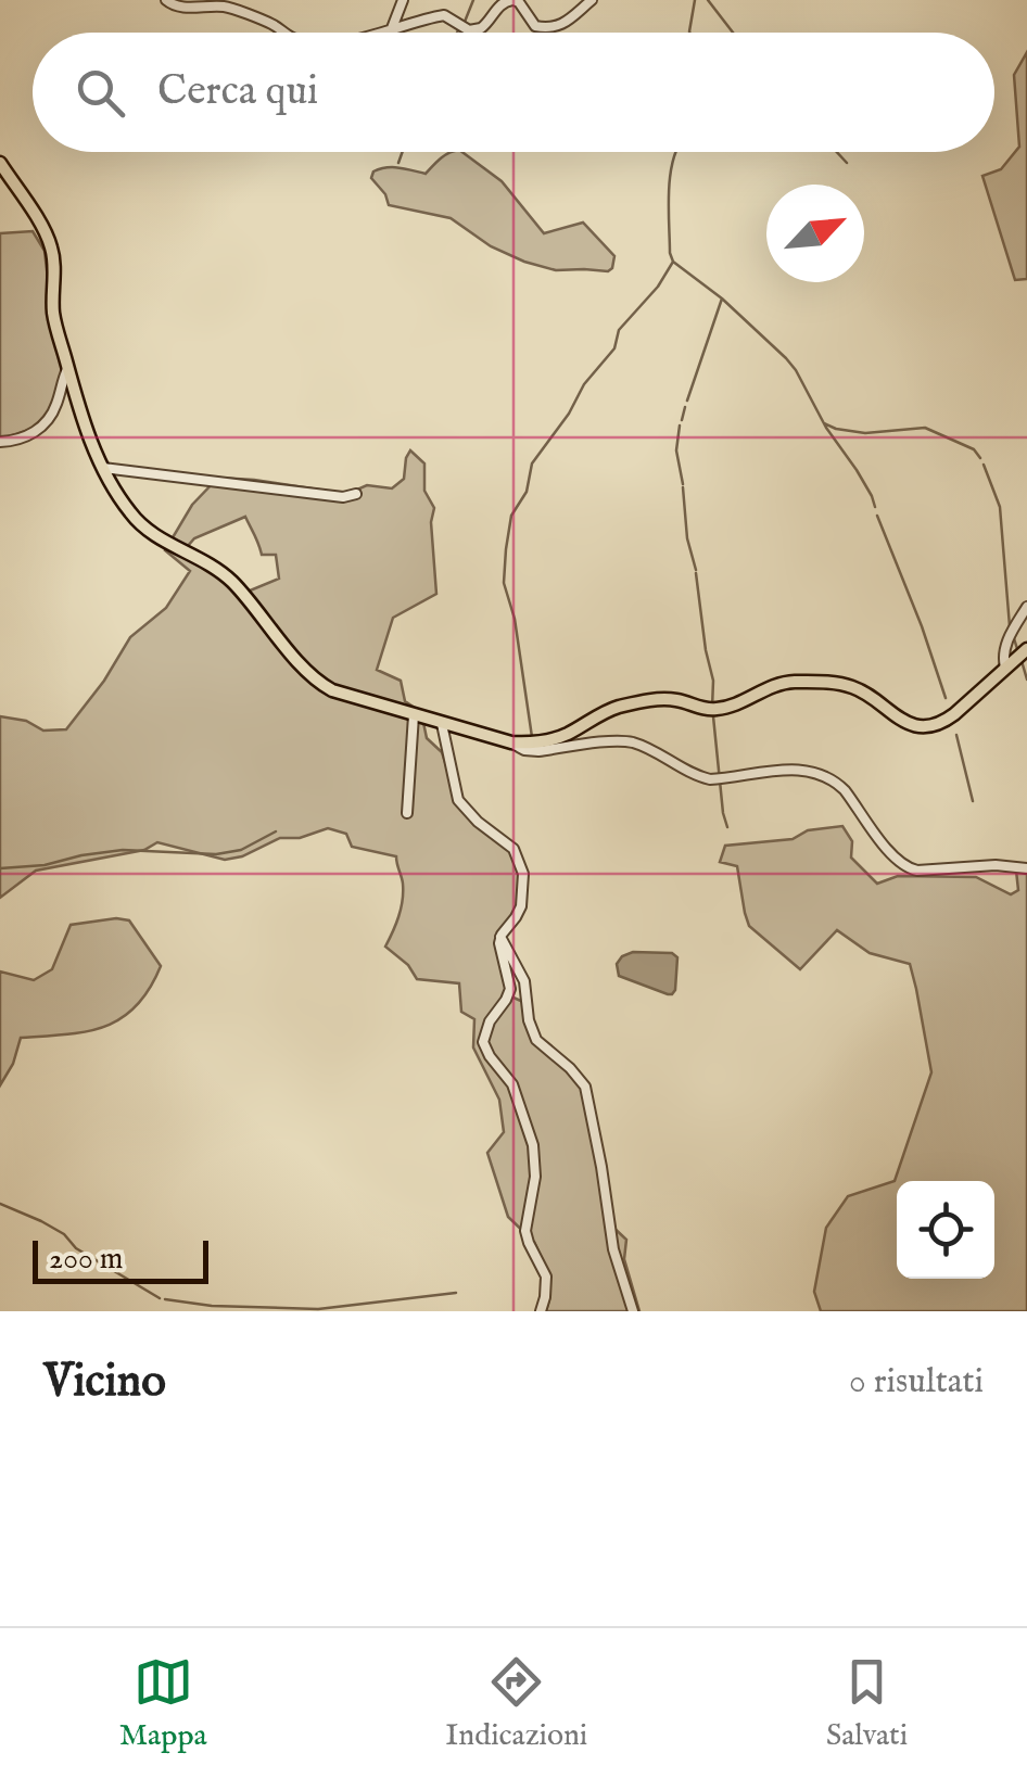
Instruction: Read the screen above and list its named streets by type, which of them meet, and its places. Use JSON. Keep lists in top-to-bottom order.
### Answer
{
  "scale_bar": "200 m",
  "north": "top right",
  "page": {
    "search": "Cerca qui",
    "scale": "200 m",
    "heading": ["Vicino", "0 risultati"],
    "nav": ["Mappa", "Indicazioni", "Salvati"]
  }
}
